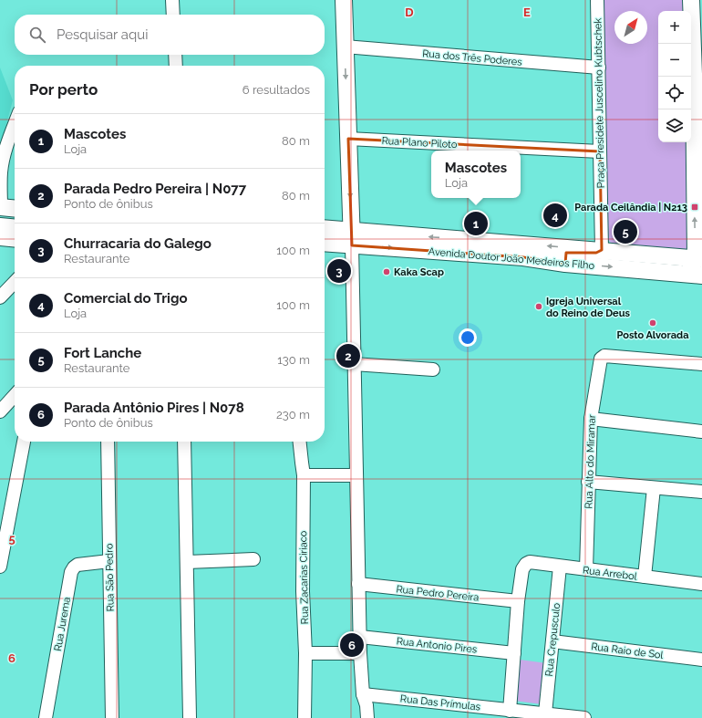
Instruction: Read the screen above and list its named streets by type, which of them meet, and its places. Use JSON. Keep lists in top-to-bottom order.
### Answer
{
  "streets": {
    "main road": ["Avenida Doutor João Medeiros Filho"],
    "street": [
      "Rua dos Três Poderes",
      "Praça Presidete Juscelino Kubtschek",
      "Rua Plano Piloto",
      "Rua Alto do Miramar",
      "Rua Arrebol",
      "Rua São Pedro",
      "Rua Zacarias Ciriaco",
      "Rua Pedro Pereira",
      "Rua Jurema",
      "Rua Crepusculo",
      "Rua Antonio Pires",
      "Rua Raio de Sol",
      "Rua Das Prímulas"
    ]
  },
  "crossings": [
    ["Rua dos Três Poderes", "Praça Presidete Juscelino Kubtschek"],
    ["Praça Presidete Juscelino Kubtschek", "Rua Plano Piloto"],
    ["Praça Presidete Juscelino Kubtschek", "Avenida Doutor João Medeiros Filho"],
    ["Rua Alto do Miramar", "Rua Arrebol"],
    ["Rua Arrebol", "Rua Pedro Pereira"],
    ["Rua Arrebol", "Rua Crepusculo"],
    ["Rua São Pedro", "Rua Jurema"],
    ["Rua Crepusculo", "Rua Raio de Sol"],
    ["Rua Crepusculo", "Rua Das Prímulas"]
  ],
  "places": {
    "transit": ["Parada Ceilândia | N213"],
    "other": ["Kaka Scap", "Igreja Universal do Reino de Deus", "Posto Alvorada"]
  },
  "north": "top right",
  "page": {
    "map_buttons": ["+", "−"],
    "search": "Pesquisar aqui",
    "heading": ["Por perto", "6 resultados"],
    "list": [
      {
        "mark": "1",
        "name": "Mascotes",
        "note": "Loja",
        "value": "80 m"
      },
      {
        "mark": "2",
        "name": "Parada Pedro Pereira | N077",
        "note": "Ponto de ônibus",
        "value": "80 m"
      },
      {
        "mark": "3",
        "name": "Churracaria do Galego",
        "note": "Restaurante",
        "value": "100 m"
      },
      {
        "mark": "4",
        "name": "Comercial do Trigo",
        "note": "Loja",
        "value": "100 m"
      },
      {
        "mark": "5",
        "name": "Fort Lanche",
        "note": "Restaurante",
        "value": "130 m"
      },
      {
        "mark": "6",
        "name": "Parada Antônio Pires | N078",
        "note": "Ponto de ônibus",
        "value": "230 m"
      }
    ],
    "popup": ["Mascotes", "Loja"],
    "pins": [
      "4",
      "1",
      "5",
      "3",
      "2",
      "6"
    ]
  },
  "grid": {
    "columns": ["D", "E"],
    "rows": ["5", "6"]
  }
}
